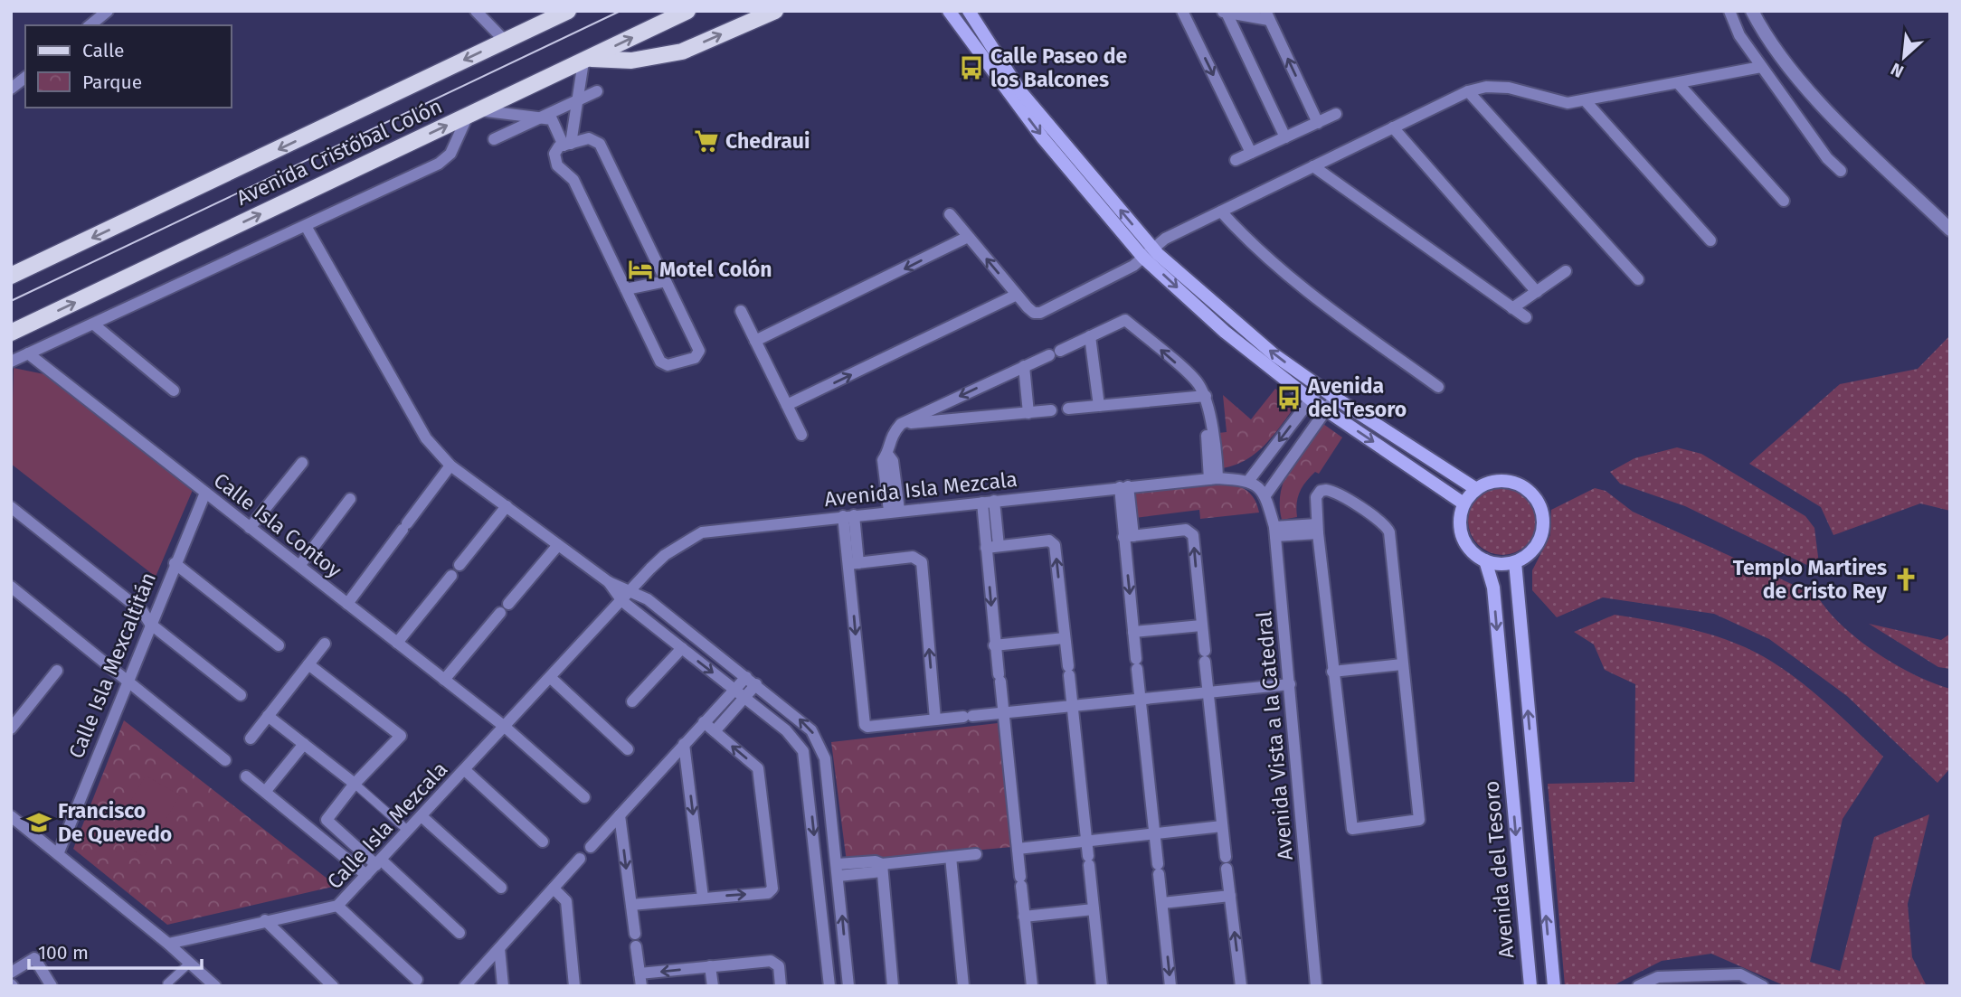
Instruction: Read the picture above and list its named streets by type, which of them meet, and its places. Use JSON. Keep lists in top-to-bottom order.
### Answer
{
  "streets": {
    "main road": ["Avenida Cristóbal Colón", "Avenida del Tesoro"],
    "street": [
      "Avenida Isla Mezcala",
      "Calle Isla Contoy",
      "Calle Isla Mexcaltitán",
      "Avenida Vista a la Catedral",
      "Calle Isla Mezcala"
    ]
  },
  "crossings": [
    ["Avenida Isla Mezcala", "Avenida Vista a la Catedral"],
    ["Avenida Isla Mezcala", "Calle Isla Mezcala"],
    ["Calle Isla Contoy", "Calle Isla Mexcaltitán"],
    ["Calle Isla Contoy", "Calle Isla Mezcala"]
  ],
  "places": {
    "bus stop": ["Calle Paseo de los Balcones", "Avenida del Tesoro"],
    "supermarket": ["Chedraui"],
    "hotel": ["Motel Colón"],
    "church": ["Templo Martires de Cristo Rey"],
    "school or university": ["Francisco De Quevedo"]
  },
  "legend": ["Calle", "Parque"],
  "scale_bar": "100 m",
  "north": "bottom left"
}
